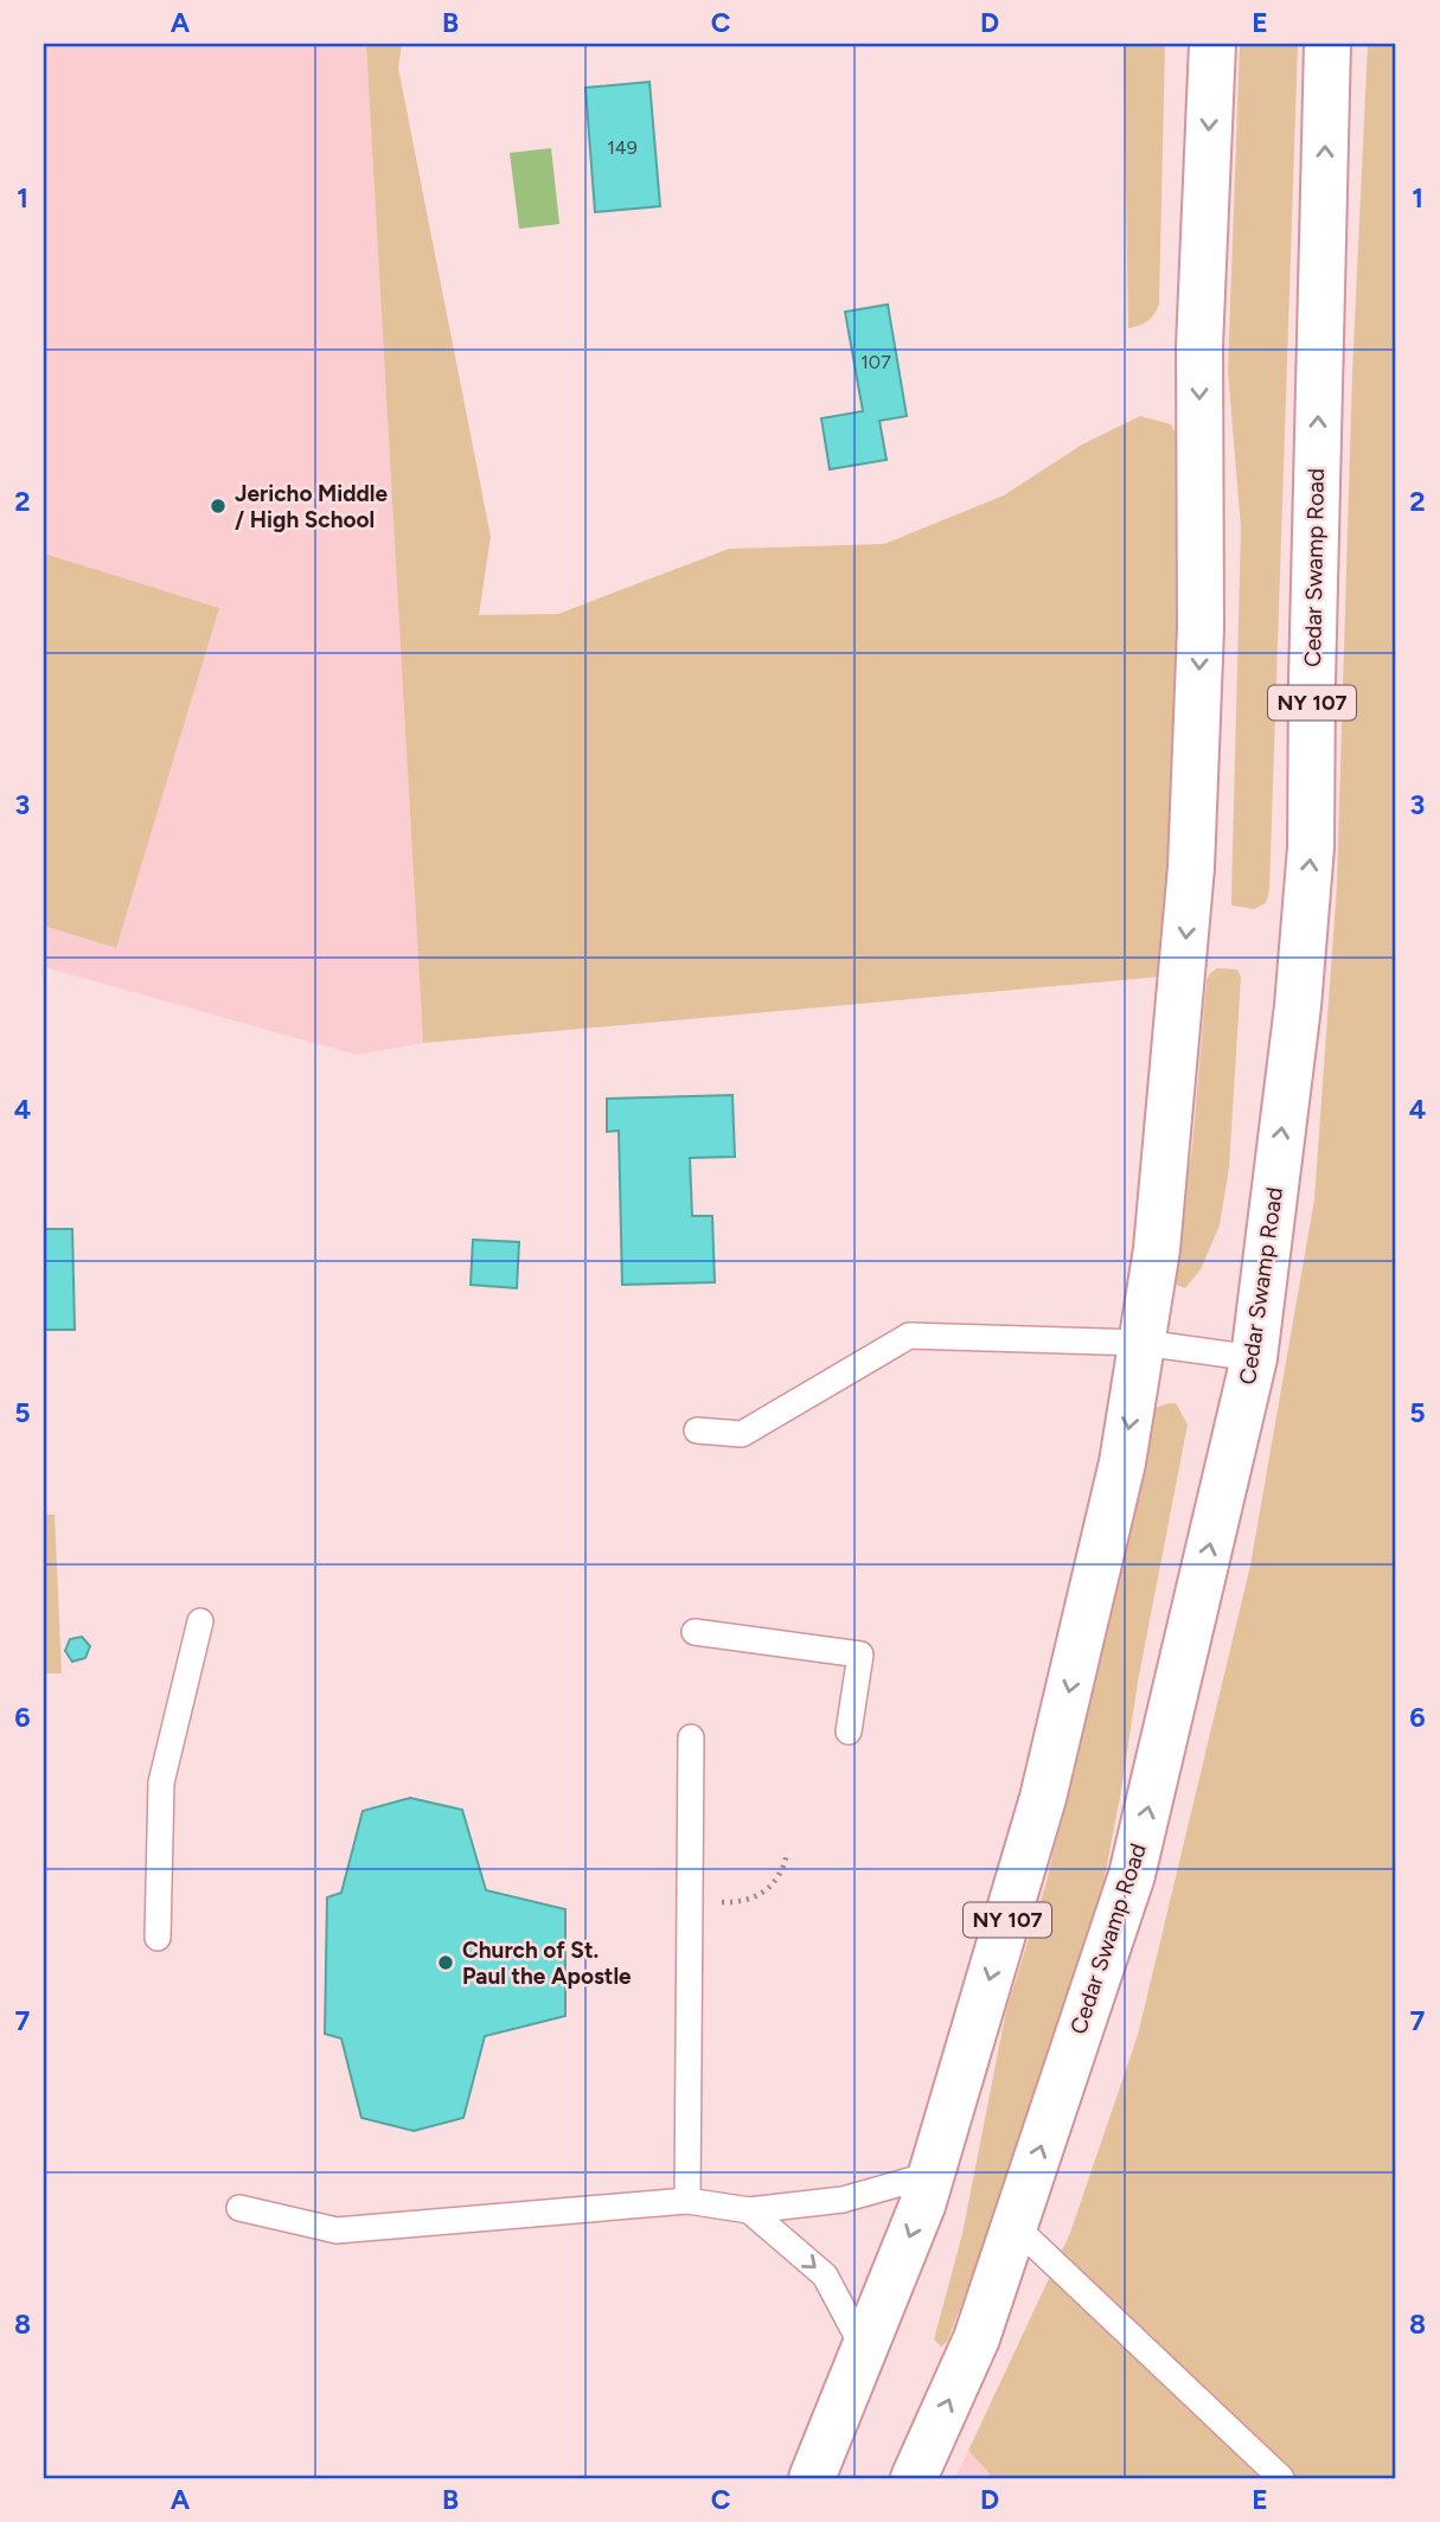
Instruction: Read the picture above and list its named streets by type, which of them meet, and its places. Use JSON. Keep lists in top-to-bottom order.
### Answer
{
  "streets": {
    "main road": ["Cedar Swamp Road", "NY 107"]
  },
  "places": ["Jericho Middle / High School", "Church of St. Paul the Apostle"],
  "house_numbers": ["149", "107"],
  "grid": {
    "columns": [
      "A",
      "B",
      "C",
      "D",
      "E"
    ],
    "rows": [
      "1",
      "2",
      "3",
      "4",
      "5",
      "6",
      "7",
      "8"
    ]
  }
}
